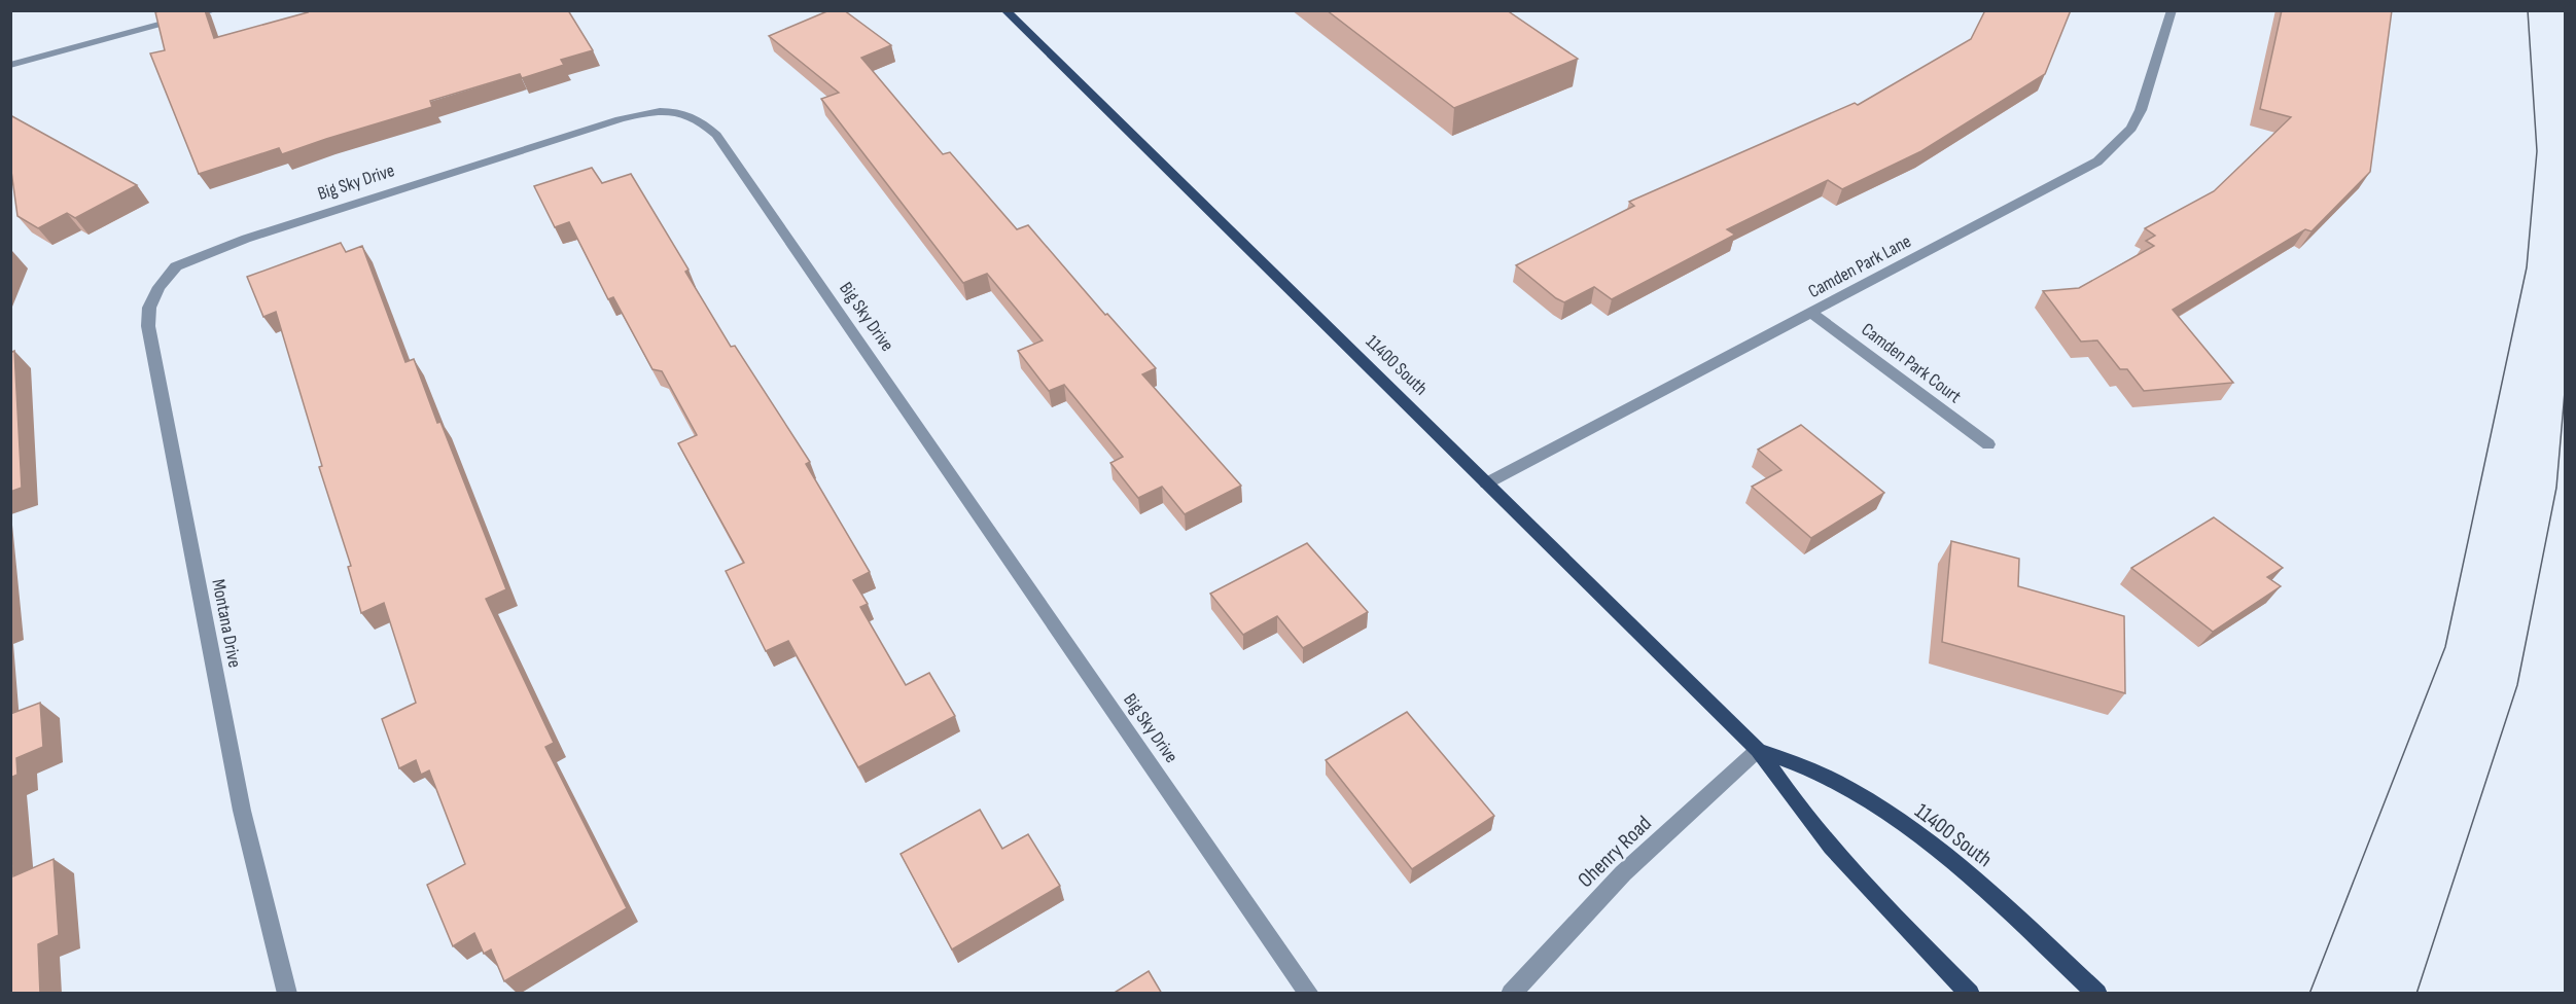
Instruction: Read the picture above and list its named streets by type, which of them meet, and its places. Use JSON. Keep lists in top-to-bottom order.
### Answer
{
  "streets": {
    "main road": ["11400 South"],
    "street": [
      "Big Sky Drive",
      "Camden Park Lane",
      "Camden Park Court",
      "Montana Drive",
      "Ohenry Road"
    ]
  },
  "crossings": [
    ["Big Sky Drive", "Montana Drive"],
    ["Camden Park Lane", "Camden Park Court"],
    ["Camden Park Lane", "11400 South"],
    ["11400 South", "Ohenry Road"]
  ]
}
